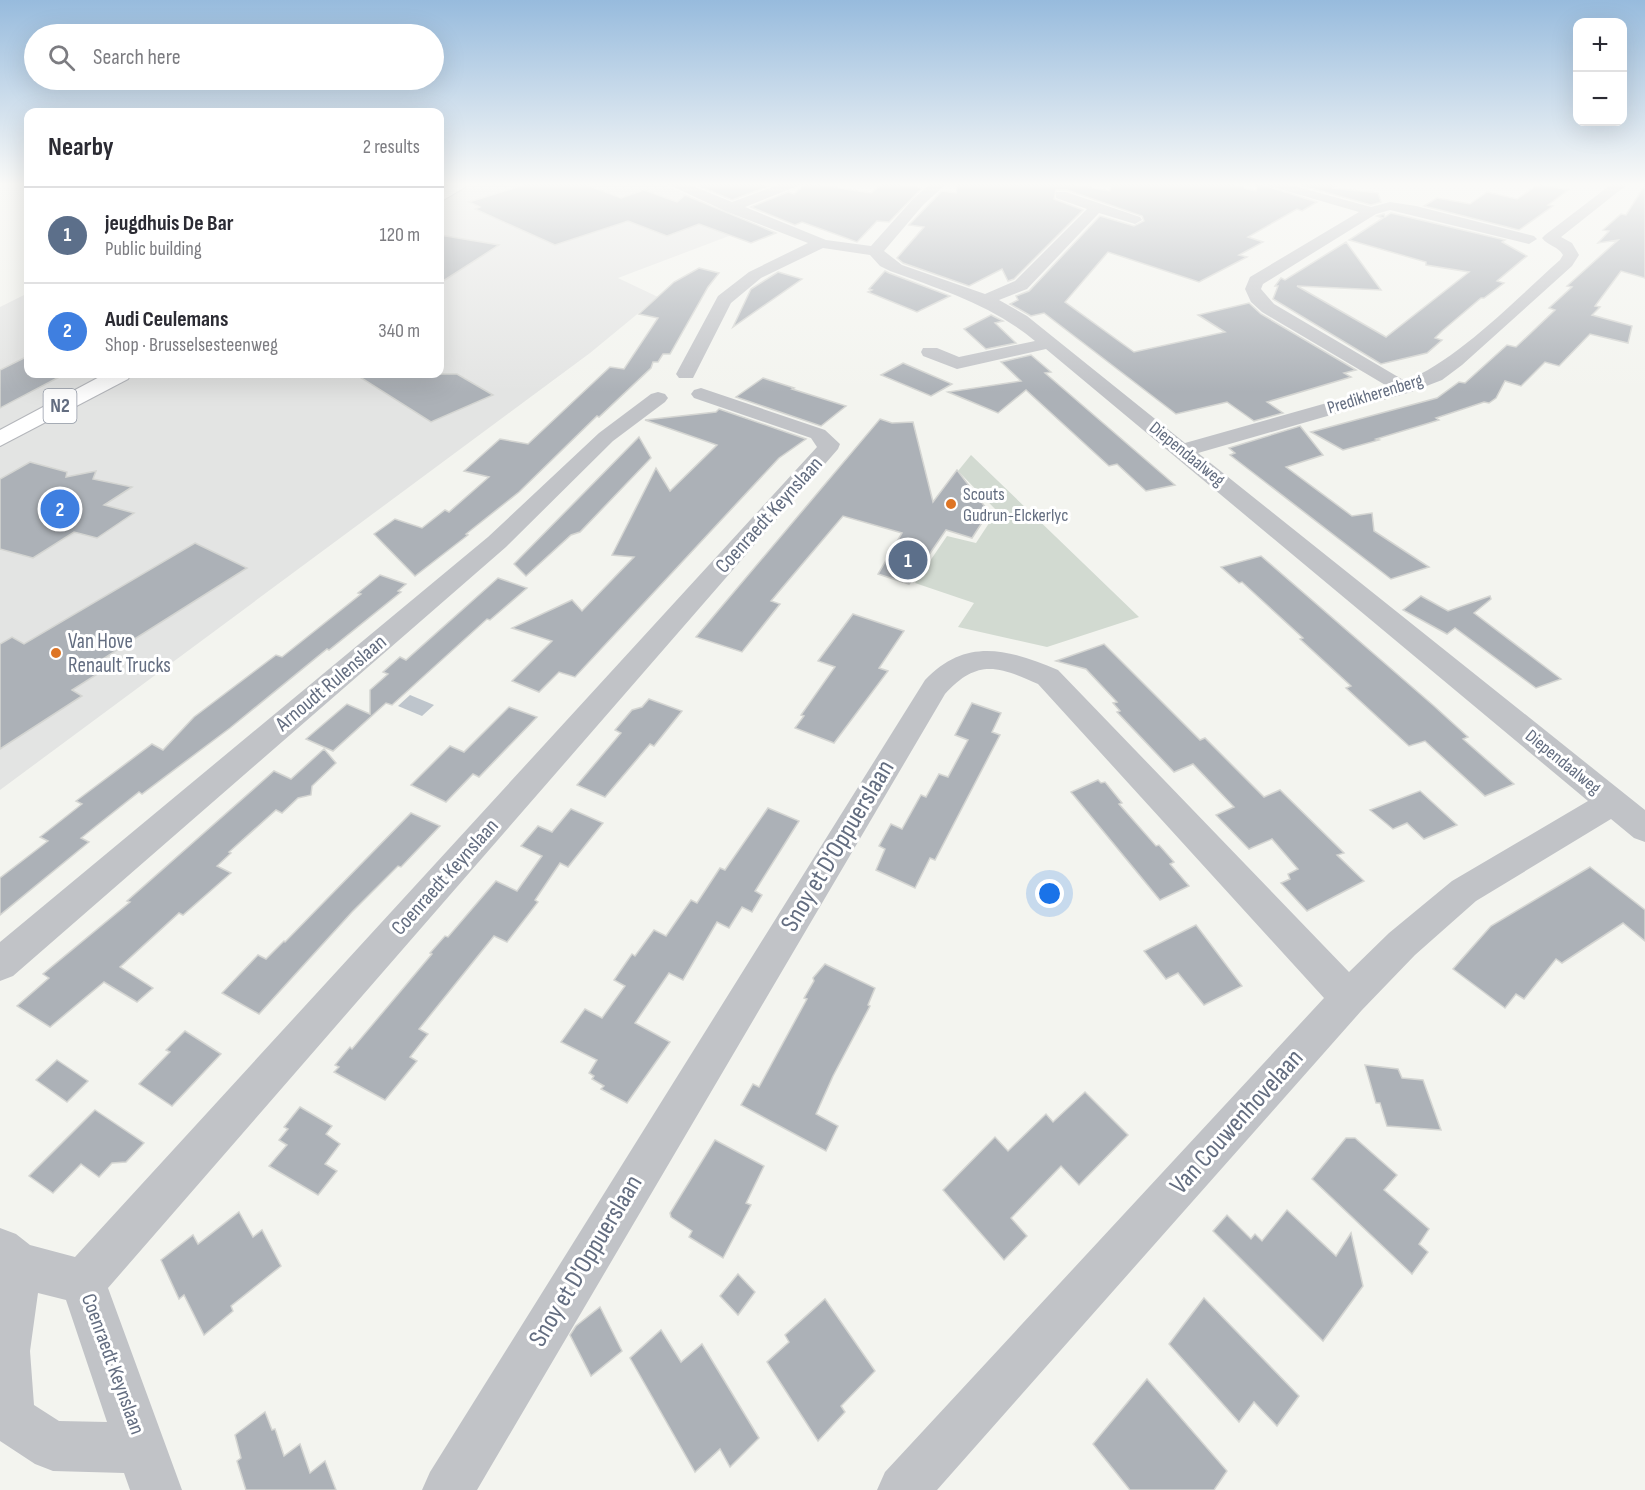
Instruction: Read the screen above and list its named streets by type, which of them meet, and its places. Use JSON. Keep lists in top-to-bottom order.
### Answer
{
  "streets": {
    "main road": ["N2"],
    "street": [
      "Predikherenberg",
      "Diependaalweg",
      "Coenraedt Keynslaan",
      "Arnoudt Rulenslaan",
      "Snoy et D'Oppuerslaan",
      "Van Couwenhovelaan"
    ]
  },
  "crossings": [
    ["Predikherenberg", "Diependaalweg"],
    ["Diependaalweg", "Van Couwenhovelaan"],
    ["Coenraedt Keynslaan", "Arnoudt Rulenslaan"],
    ["Snoy et D'Oppuerslaan", "Van Couwenhovelaan"]
  ],
  "places": ["Scouts Gudrun-Elckerlyc", "Van Hove Renault Trucks"],
  "page": {
    "map_buttons": ["+", "−"],
    "search": "Search here",
    "heading": ["Nearby", "2 results"],
    "list": [
      {
        "mark": "1",
        "name": "jeugdhuis De Bar",
        "note": "Public building",
        "value": "120 m"
      },
      {
        "mark": "2",
        "name": "Audi Ceulemans",
        "note": "Shop · Brusselsesteenweg",
        "value": "340 m"
      }
    ],
    "pins": ["2", "1"]
  }
}
